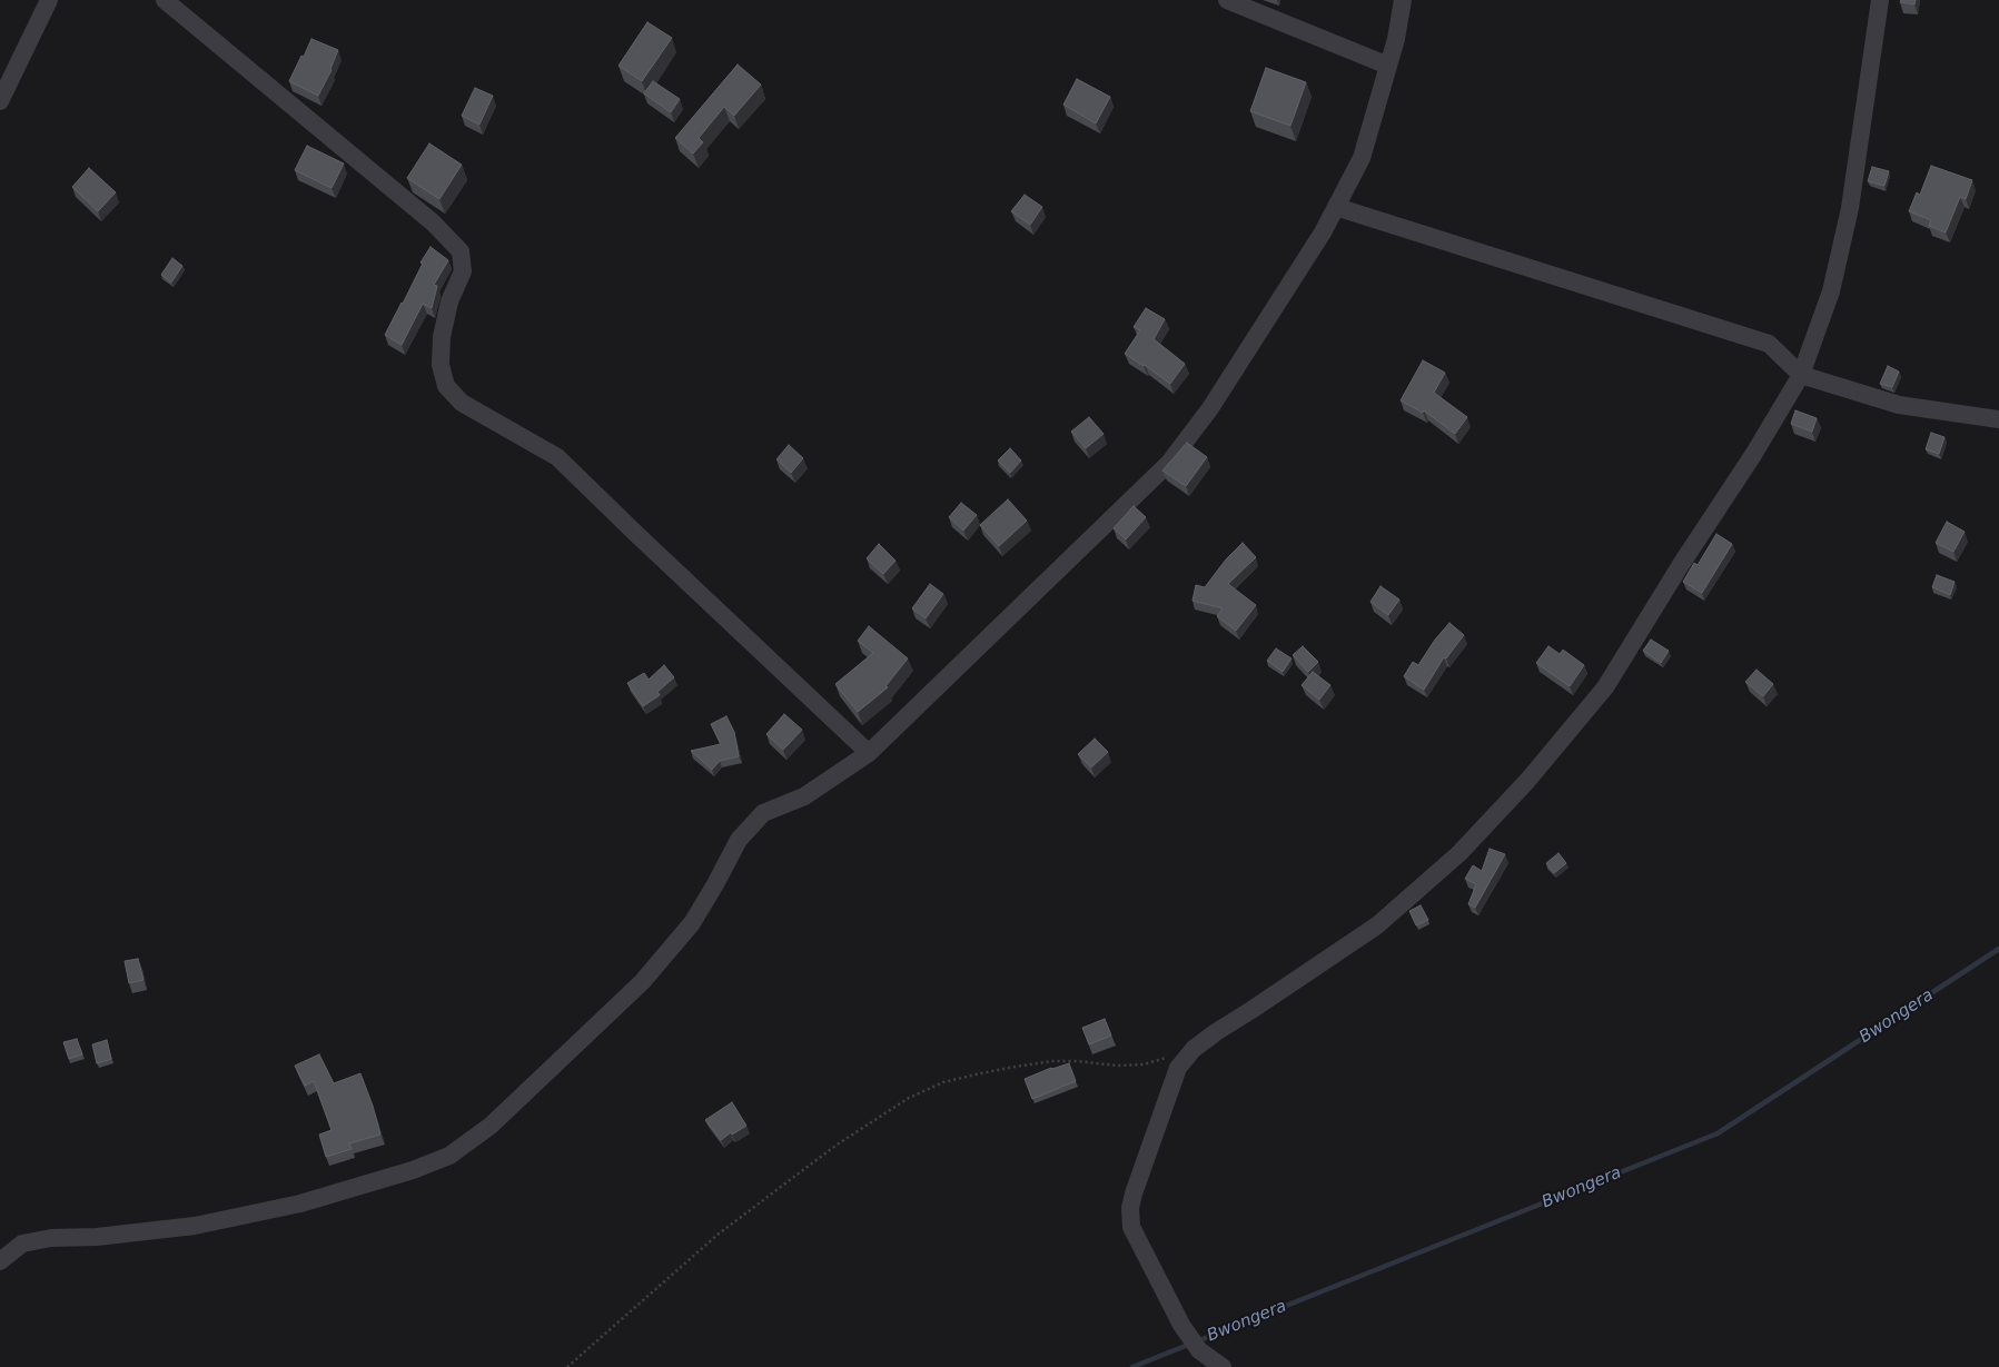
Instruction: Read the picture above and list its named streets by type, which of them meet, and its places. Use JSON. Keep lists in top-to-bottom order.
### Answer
{
  "water": ["Bwongera"]
}
